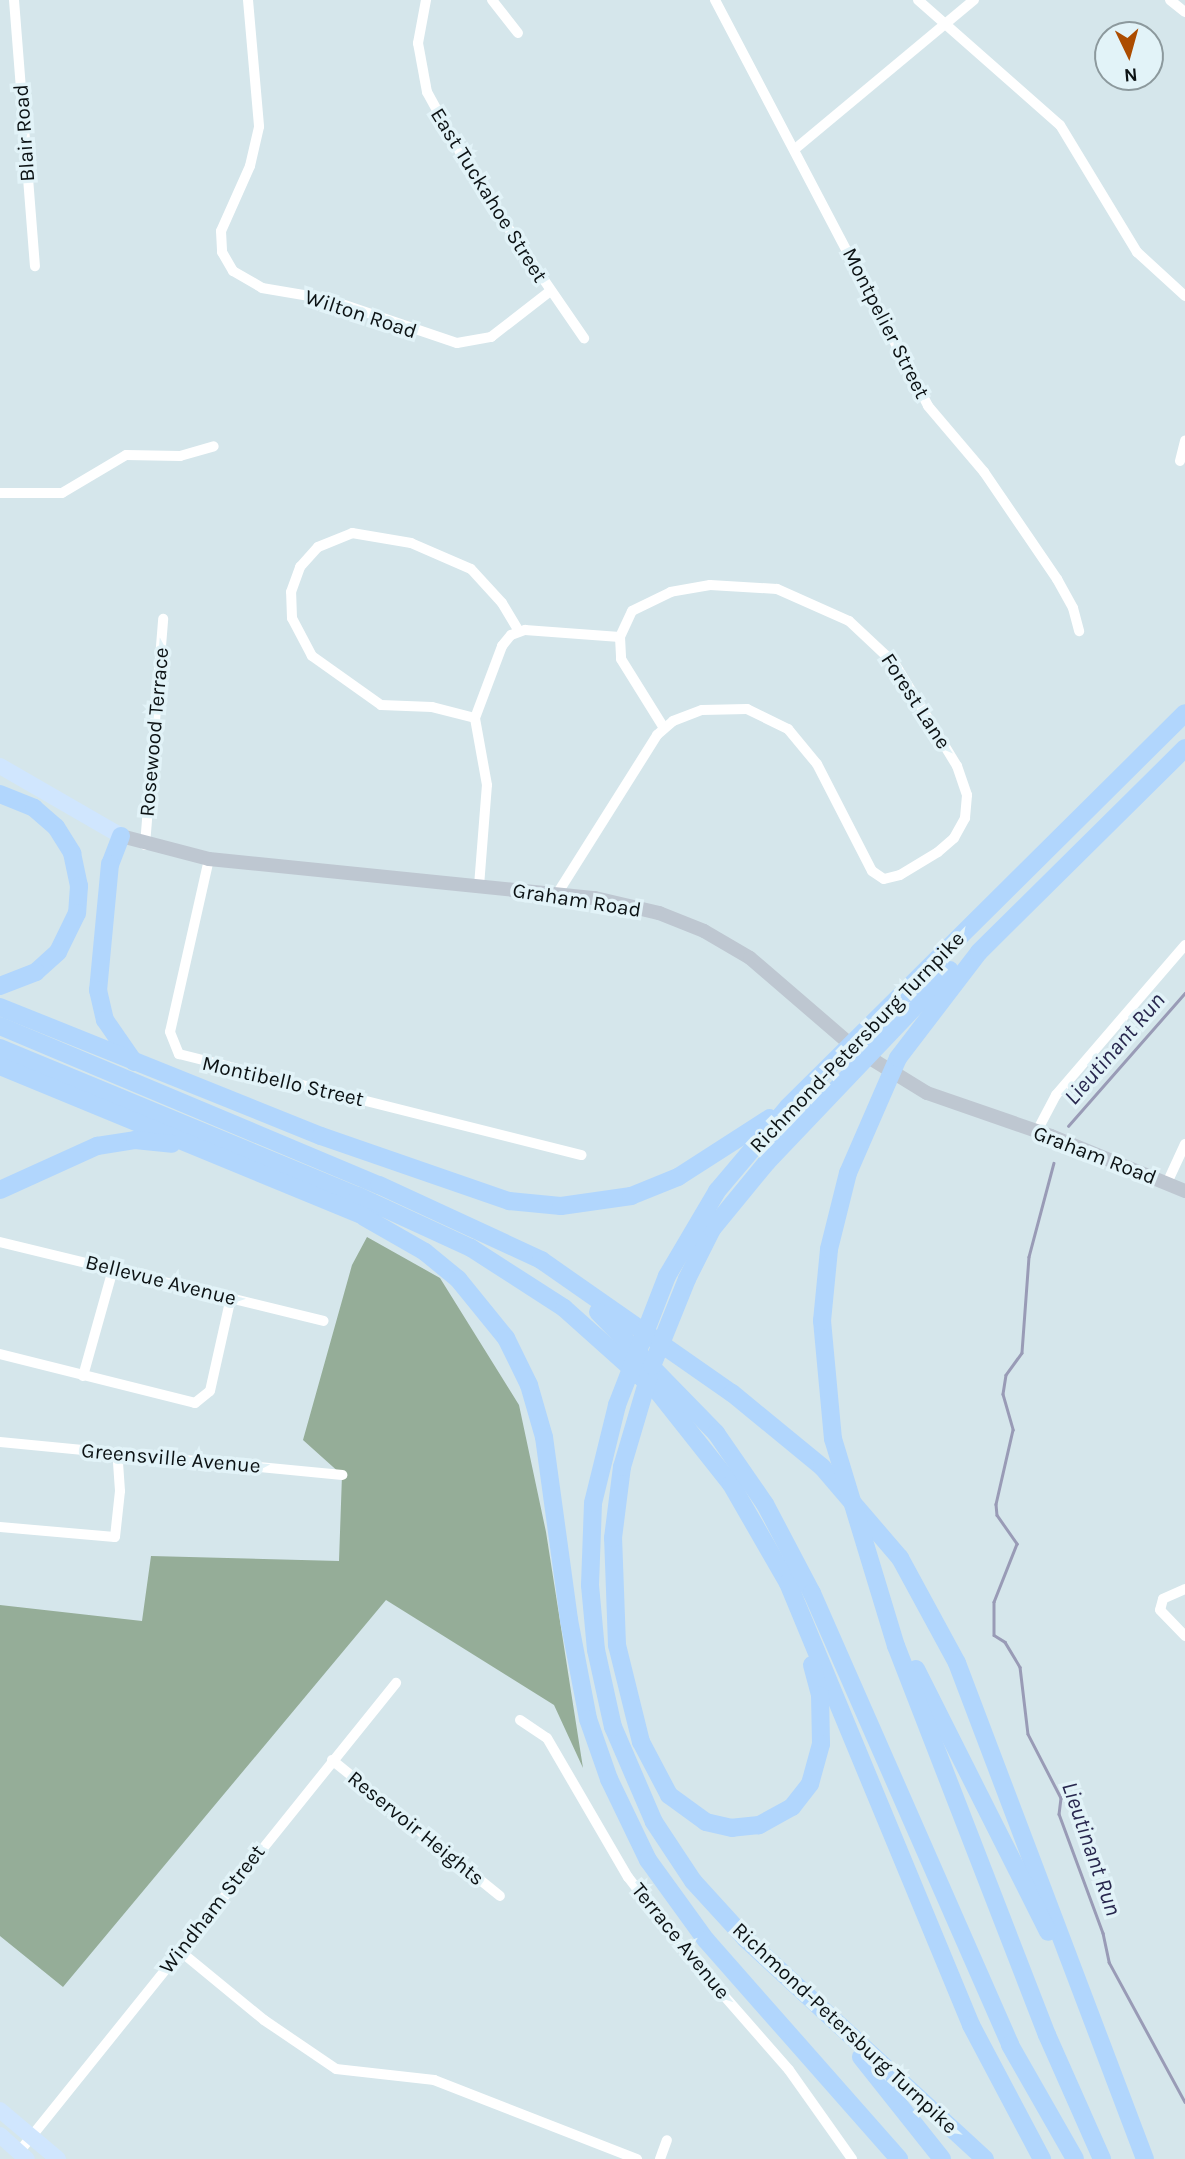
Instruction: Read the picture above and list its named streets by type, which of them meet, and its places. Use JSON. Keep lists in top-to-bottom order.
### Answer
{
  "streets": {
    "highway": ["Richmond-Petersburg Turnpike"],
    "main road": ["Graham Road"],
    "street": [
      "Blair Road",
      "East Tuckahoe Street",
      "Wilton Road",
      "Montpelier Street",
      "Forest Lane",
      "Rosewood Terrace",
      "Montibello Street",
      "Bellevue Avenue",
      "Greensville Avenue",
      "Reservoir Heights",
      "Windham Street",
      "Terrace Avenue"
    ]
  },
  "crossings": [
    ["East Tuckahoe Street", "Wilton Road"],
    ["Rosewood Terrace", "Graham Road"],
    ["Graham Road", "Montibello Street"],
    ["Reservoir Heights", "Windham Street"]
  ],
  "water": ["Lieutinant Run"],
  "north": "bottom"
}
